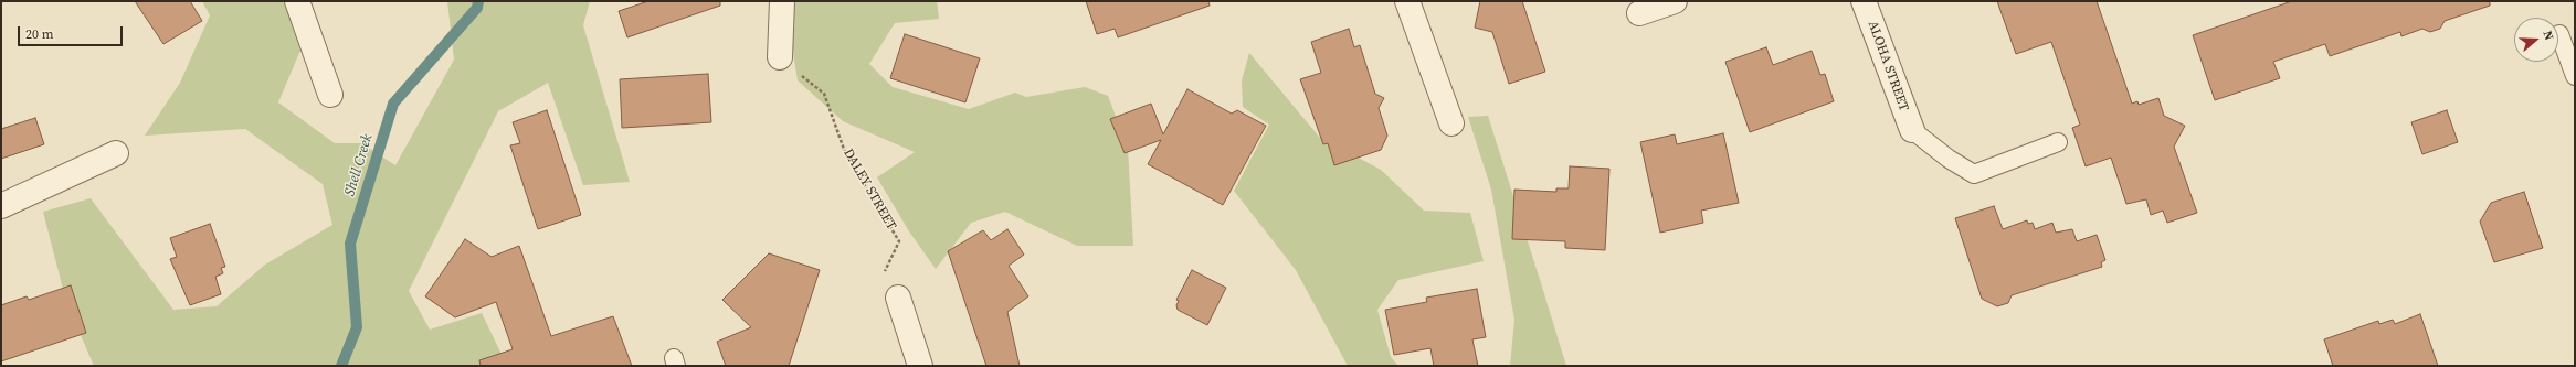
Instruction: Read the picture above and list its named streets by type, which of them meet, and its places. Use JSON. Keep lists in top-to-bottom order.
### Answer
{
  "streets": {
    "street": ["ALOHA STREET"],
    "path": ["DALEY STREET"]
  },
  "water": ["Shell Creek"],
  "scale_bar": "20 m",
  "north": "right"
}
